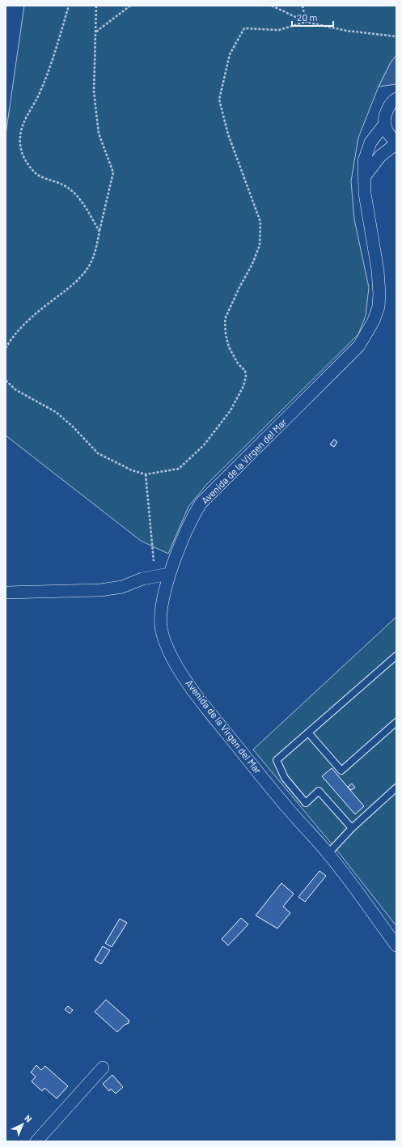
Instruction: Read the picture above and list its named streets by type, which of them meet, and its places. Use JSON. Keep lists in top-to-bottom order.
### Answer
{
  "streets": {
    "street": ["Avenida de la Virgen del Mar"]
  },
  "scale_bar": "20 m",
  "north": "top right"
}
